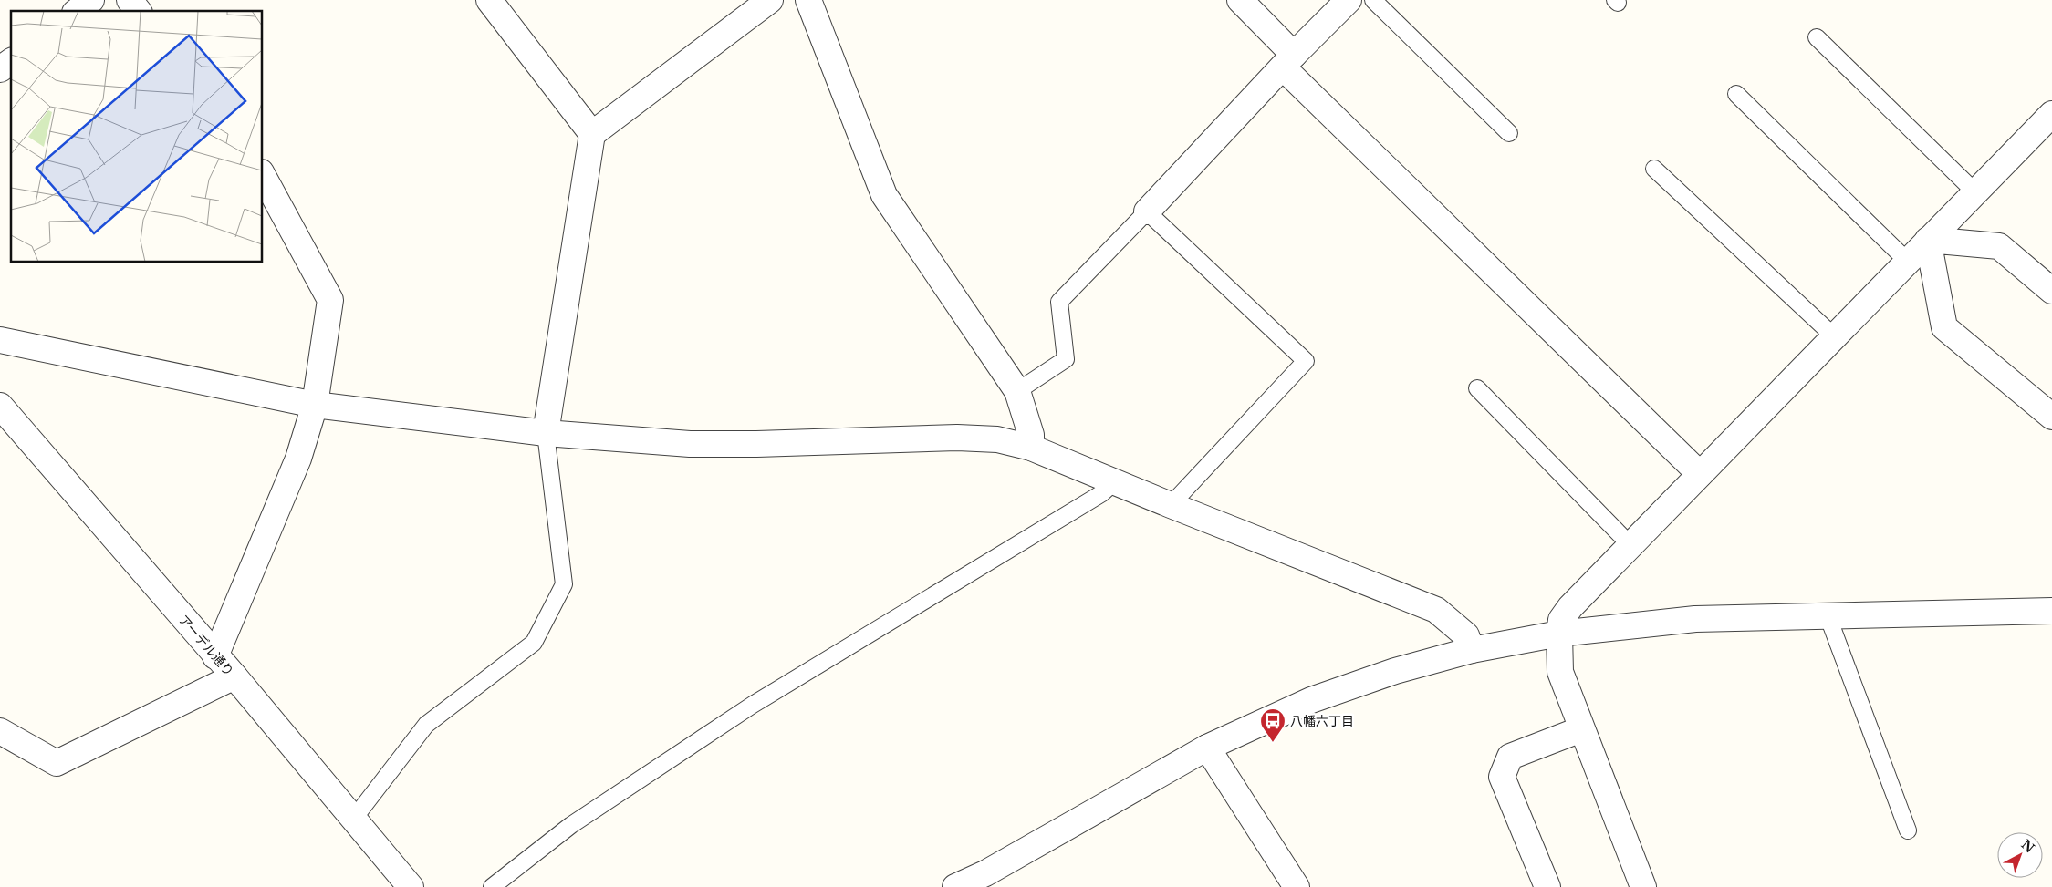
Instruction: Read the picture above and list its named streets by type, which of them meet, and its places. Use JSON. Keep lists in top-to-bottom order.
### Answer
{
  "streets": {
    "street": ["アーデル通り"]
  },
  "places": {
    "bus stop": ["八幡六丁目"]
  },
  "north": "top right"
}
